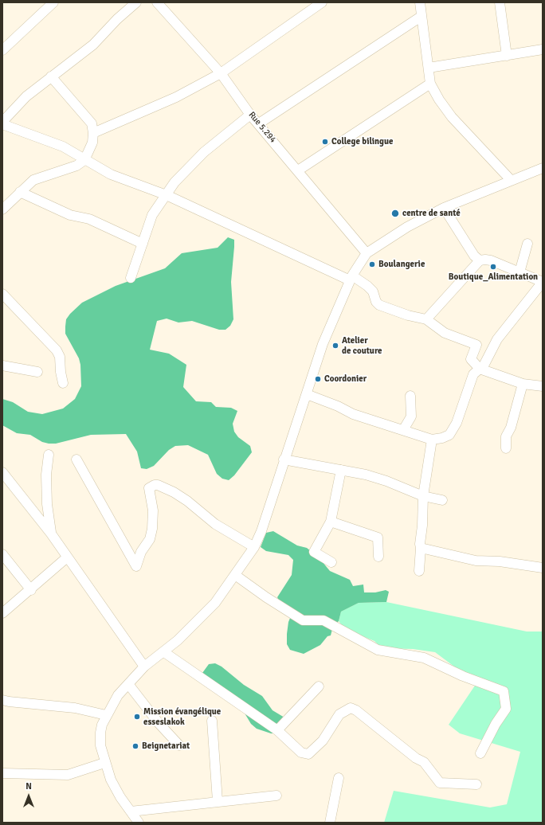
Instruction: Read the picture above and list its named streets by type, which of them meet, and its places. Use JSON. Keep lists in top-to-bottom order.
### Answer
{
  "streets": {
    "street": ["Rue 5.294"]
  },
  "places": [
    "College bilingue",
    "centre de santé",
    "Boulangerie",
    "Boutique_Alimentation",
    "Atelier de couture",
    "Coordonier",
    "Mission évangélique esseslakok",
    "Beignetariat"
  ],
  "north": "top"
}
